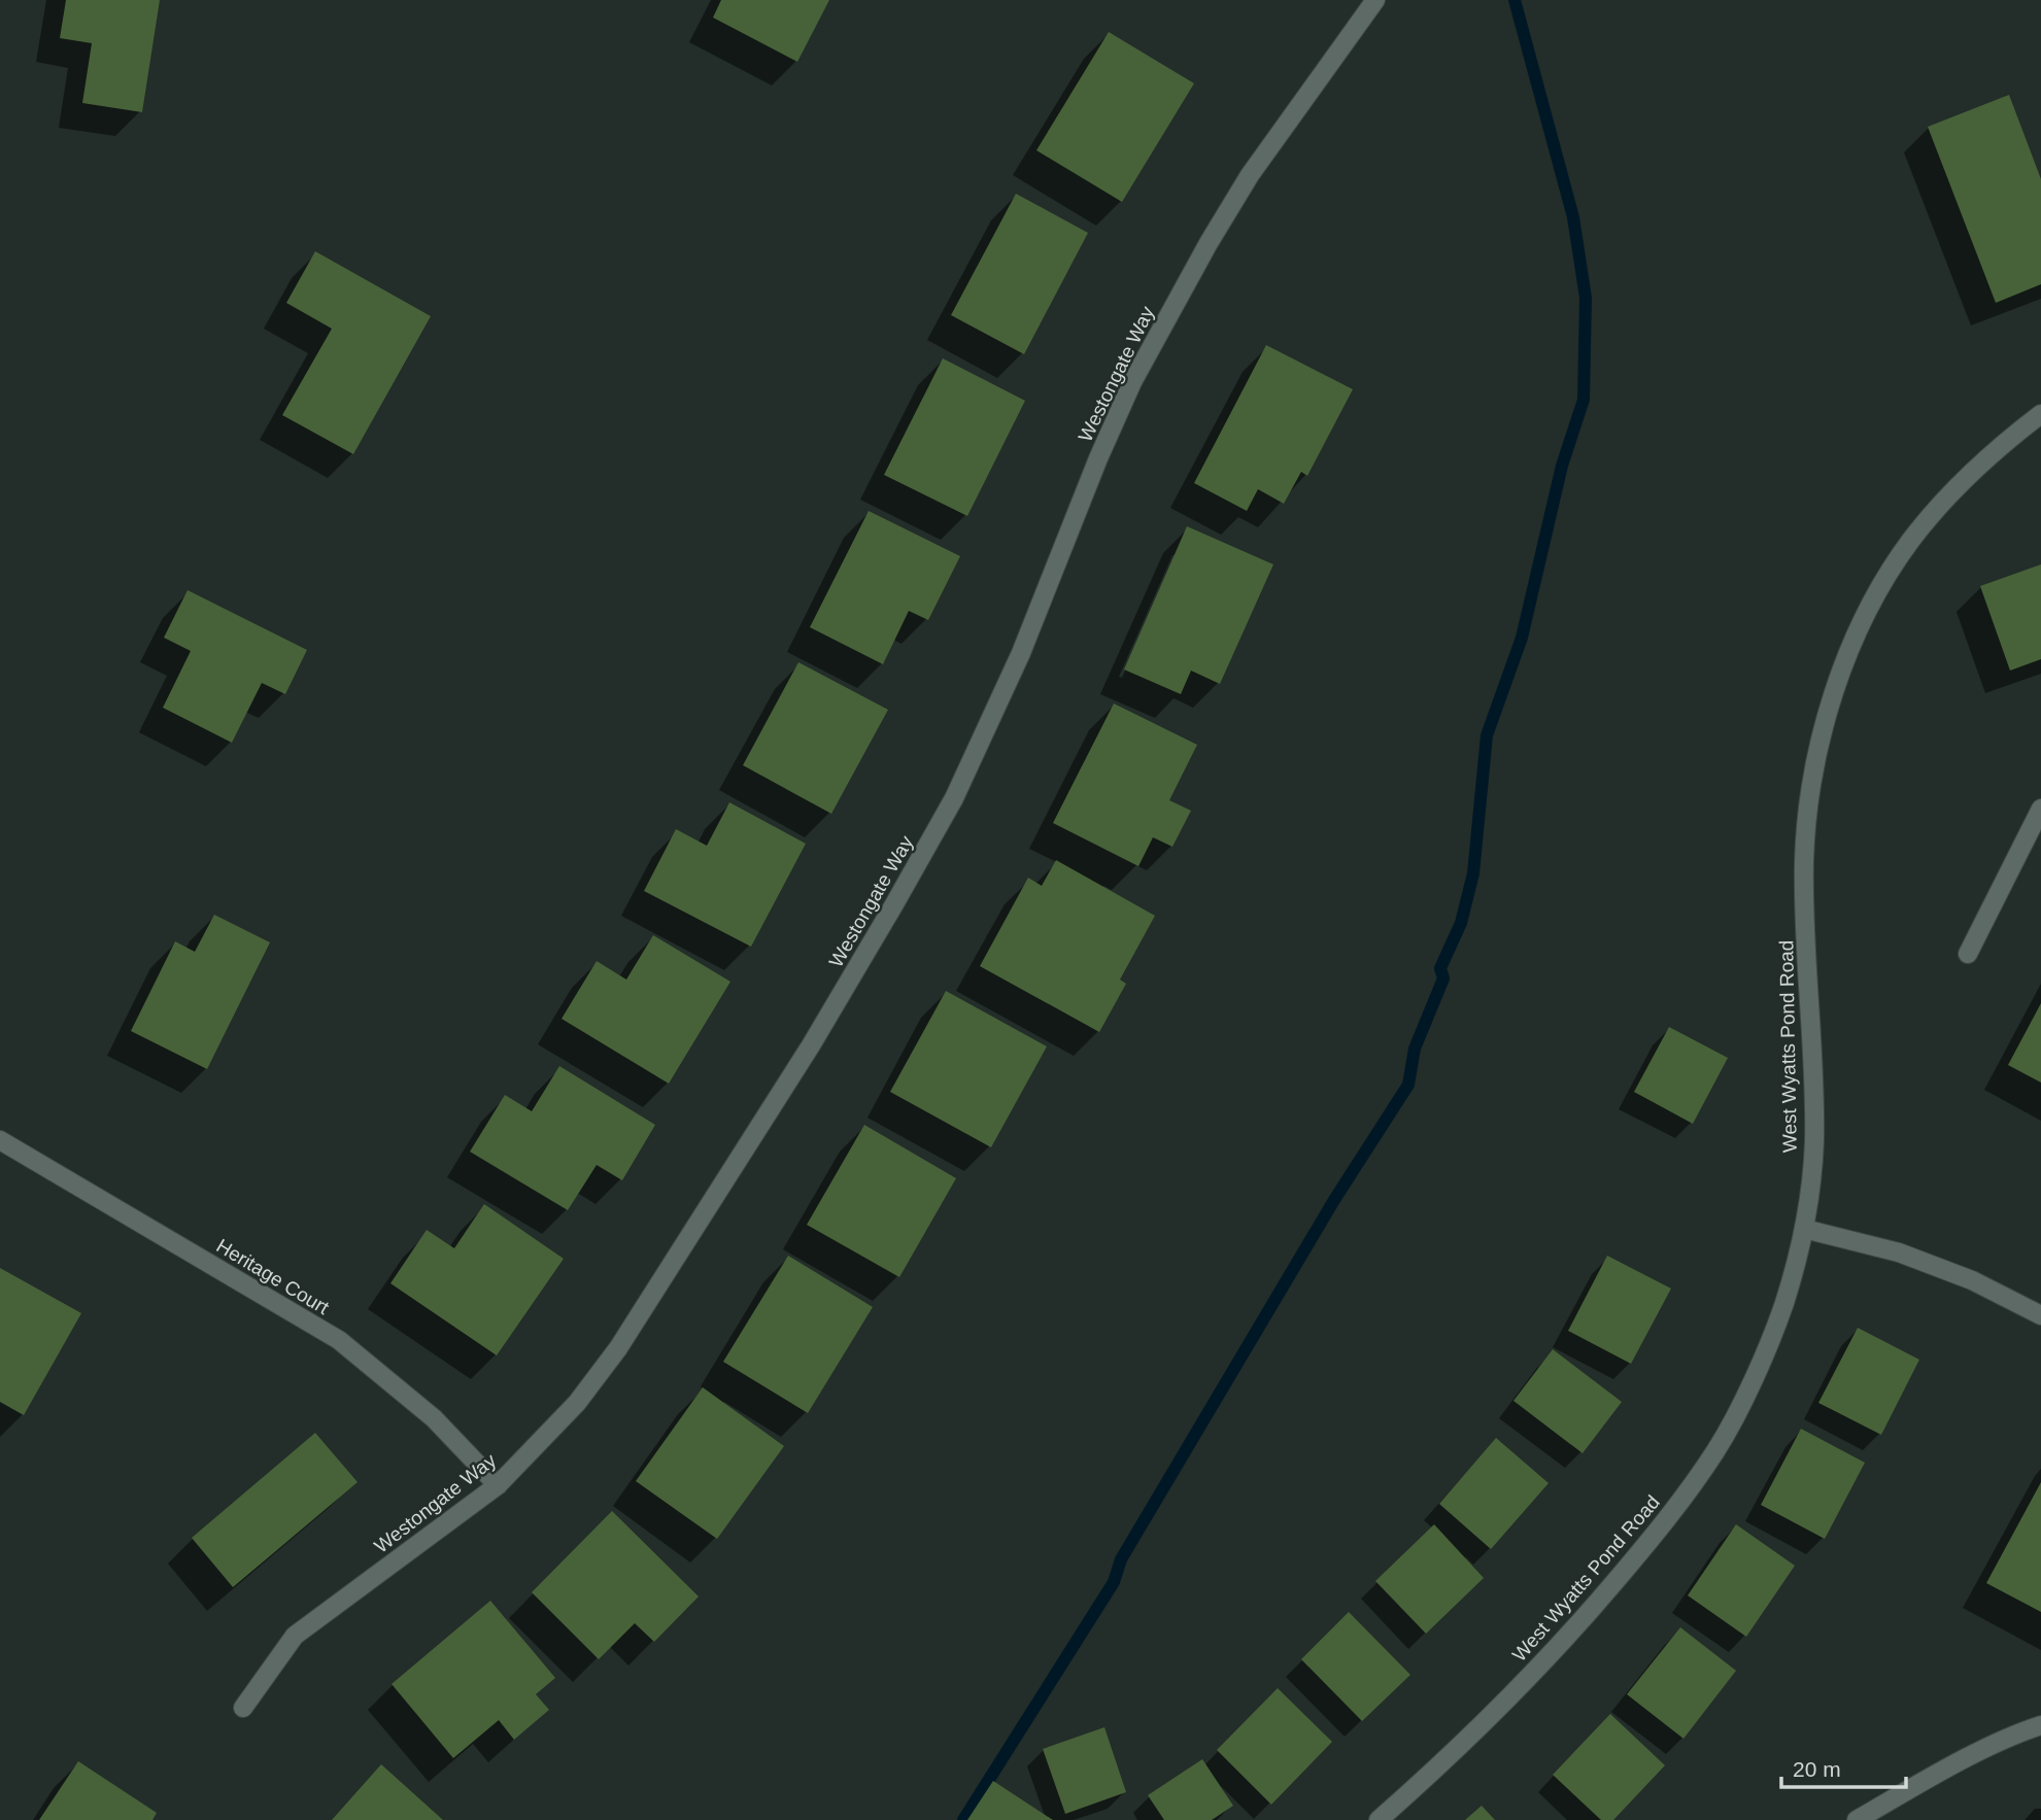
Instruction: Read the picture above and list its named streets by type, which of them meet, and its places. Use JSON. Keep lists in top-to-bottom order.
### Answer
{
  "streets": {
    "street": ["Westongate Way", "West Wyatts Pond Road", "Heritage Court"]
  },
  "crossings": [
    ["Westongate Way", "Heritage Court"]
  ],
  "scale_bar": "20 m"
}
